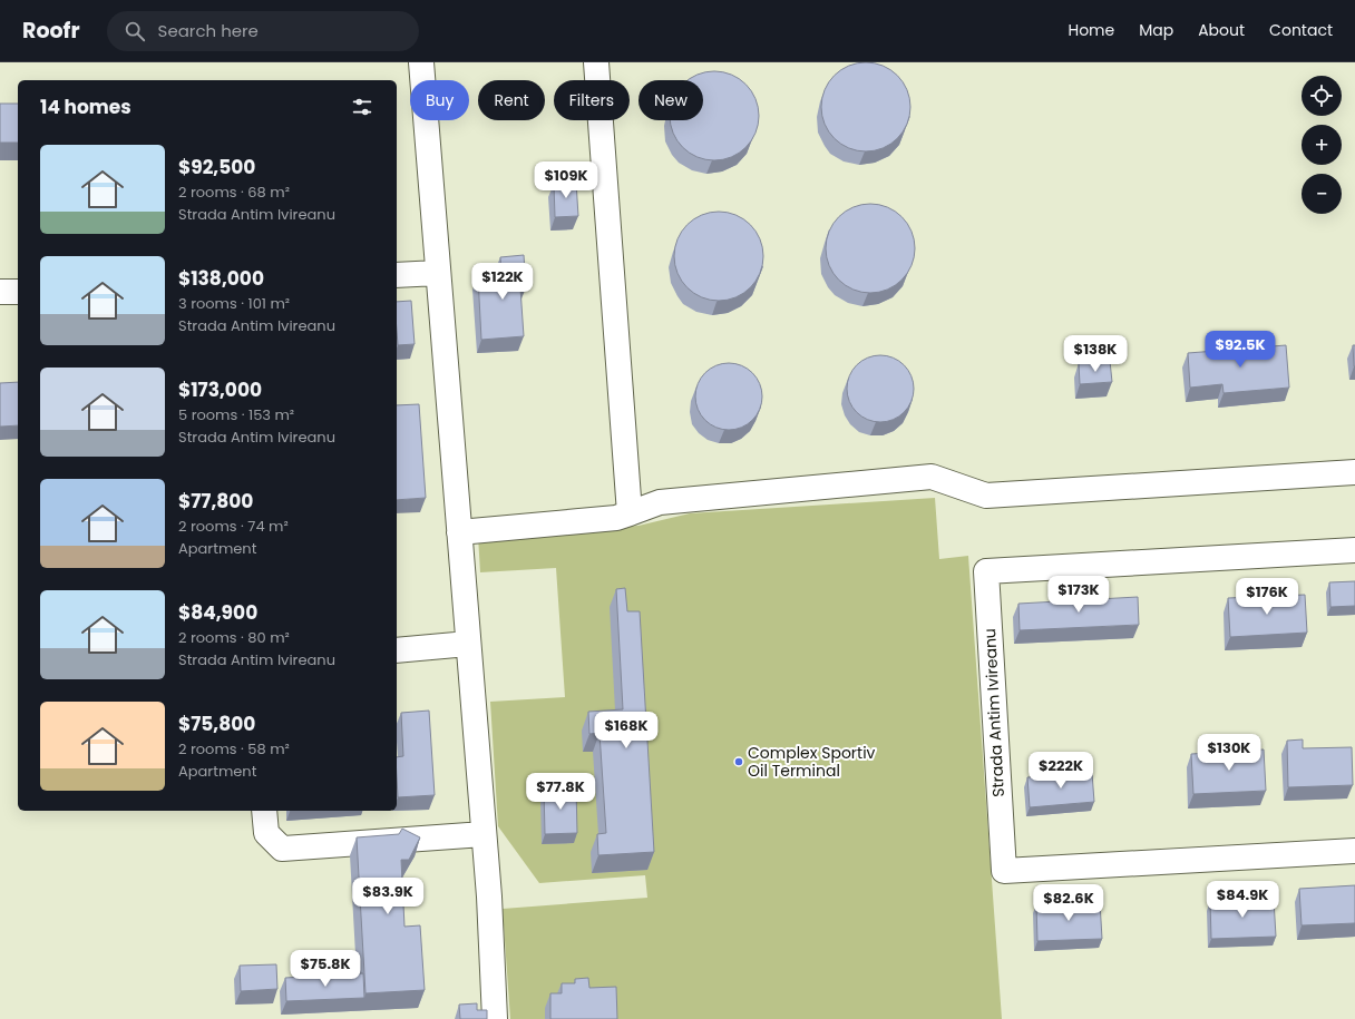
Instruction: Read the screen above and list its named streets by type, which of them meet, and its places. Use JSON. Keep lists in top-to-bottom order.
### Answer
{
  "streets": {
    "street": ["Strada Antim Ivireanu"]
  },
  "places": ["Complex Sportiv Oil Terminal"],
  "page": {
    "header": "Roofr",
    "search": "Search here",
    "nav": [
      "Home",
      "Map",
      "About",
      "Contact"
    ],
    "map_buttons": ["+", "−"],
    "chip": [
      "Buy",
      "Rent",
      "Filters",
      "New"
    ],
    "heading": "14 homes",
    "list": [
      {
        "name": "$92,500",
        "note": "2 rooms · 68 m² · Strada Antim Ivireanu"
      },
      {
        "name": "$138,000",
        "note": "3 rooms · 101 m² · Strada Antim Ivireanu"
      },
      {
        "name": "$173,000",
        "note": "5 rooms · 153 m² · Strada Antim Ivireanu"
      },
      {
        "name": "$77,800",
        "note": "2 rooms · 74 m² · Apartment"
      },
      {
        "name": "$84,900",
        "note": "2 rooms · 80 m² · Strada Antim Ivireanu"
      },
      {
        "name": "$75,800",
        "note": "2 rooms · 58 m² · Apartment"
      }
    ],
    "price": [
      "$109K",
      "$122K",
      "$92.5K",
      "$138K",
      "$173K",
      "$176K",
      "$168K",
      "$130K",
      "$222K",
      "$77.8K",
      "$83.9K",
      "$84.9K",
      "$82.6K",
      "$75.8K"
    ]
  }
}
